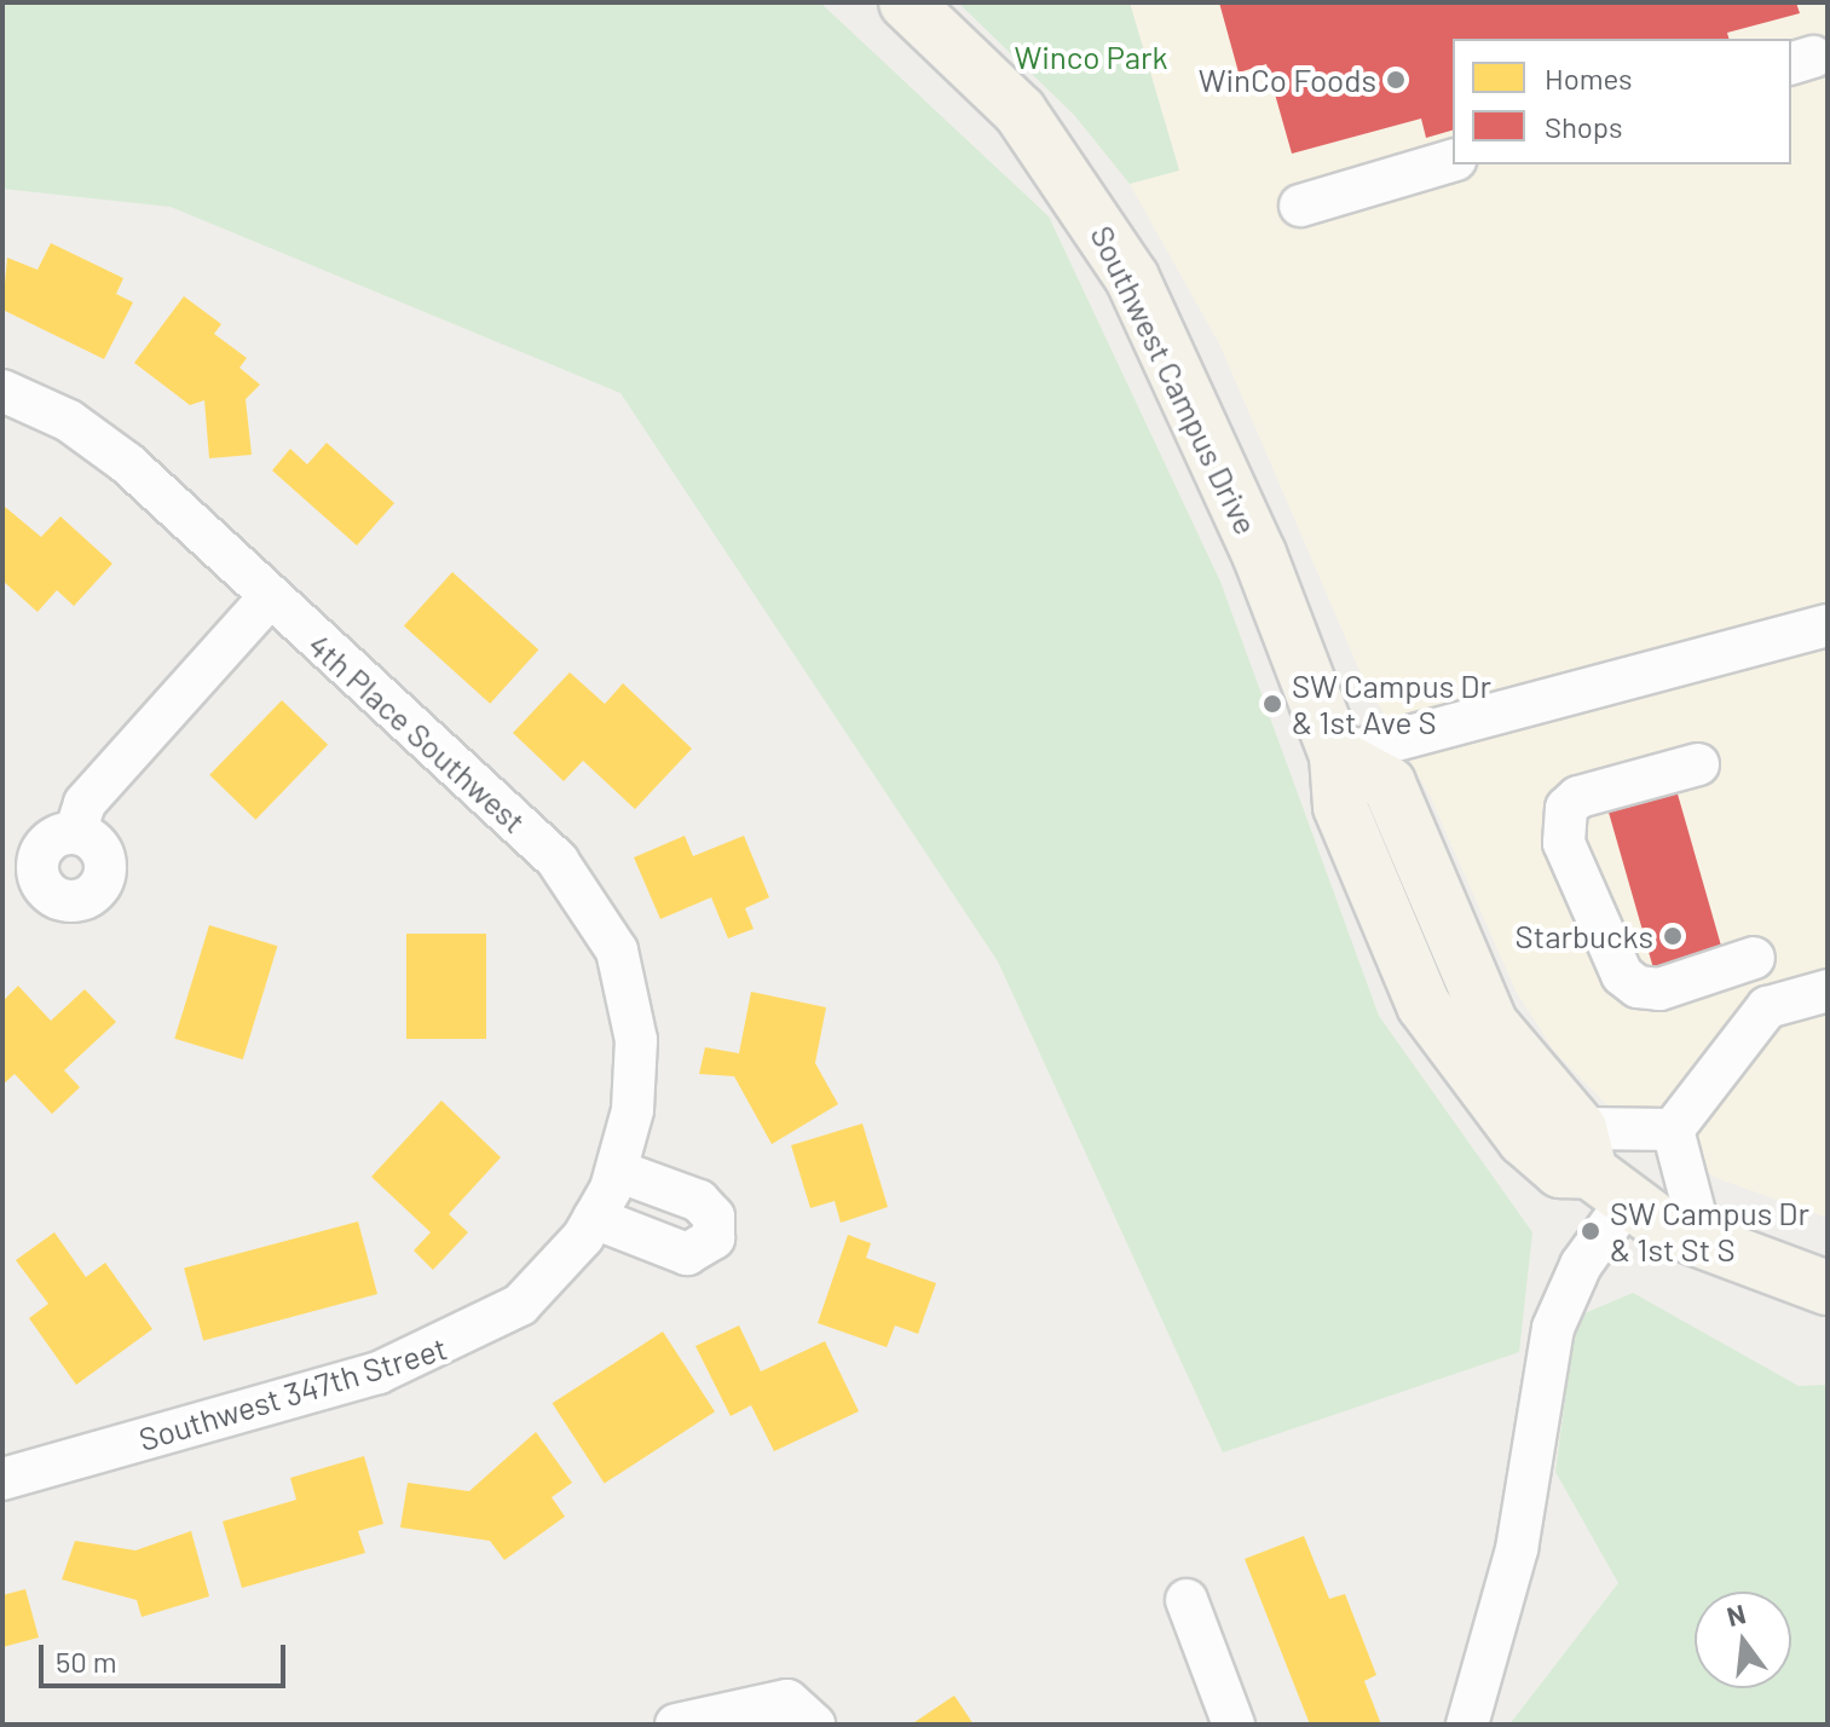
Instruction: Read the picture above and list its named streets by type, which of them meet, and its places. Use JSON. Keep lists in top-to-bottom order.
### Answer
{
  "streets": {
    "main road": ["Southwest Campus Drive"],
    "street": ["4th Place Southwest", "Southwest 347th Street"]
  },
  "crossings": [
    ["4th Place Southwest", "Southwest 347th Street"]
  ],
  "parks": ["Winco Park"],
  "places": [
    "WinCo Foods",
    "SW Campus Dr & 1st Ave S",
    "Starbucks",
    "SW Campus Dr & 1st St S"
  ],
  "legend": ["Homes", "Shops"],
  "scale_bar": "50 m",
  "north": "top"
}
